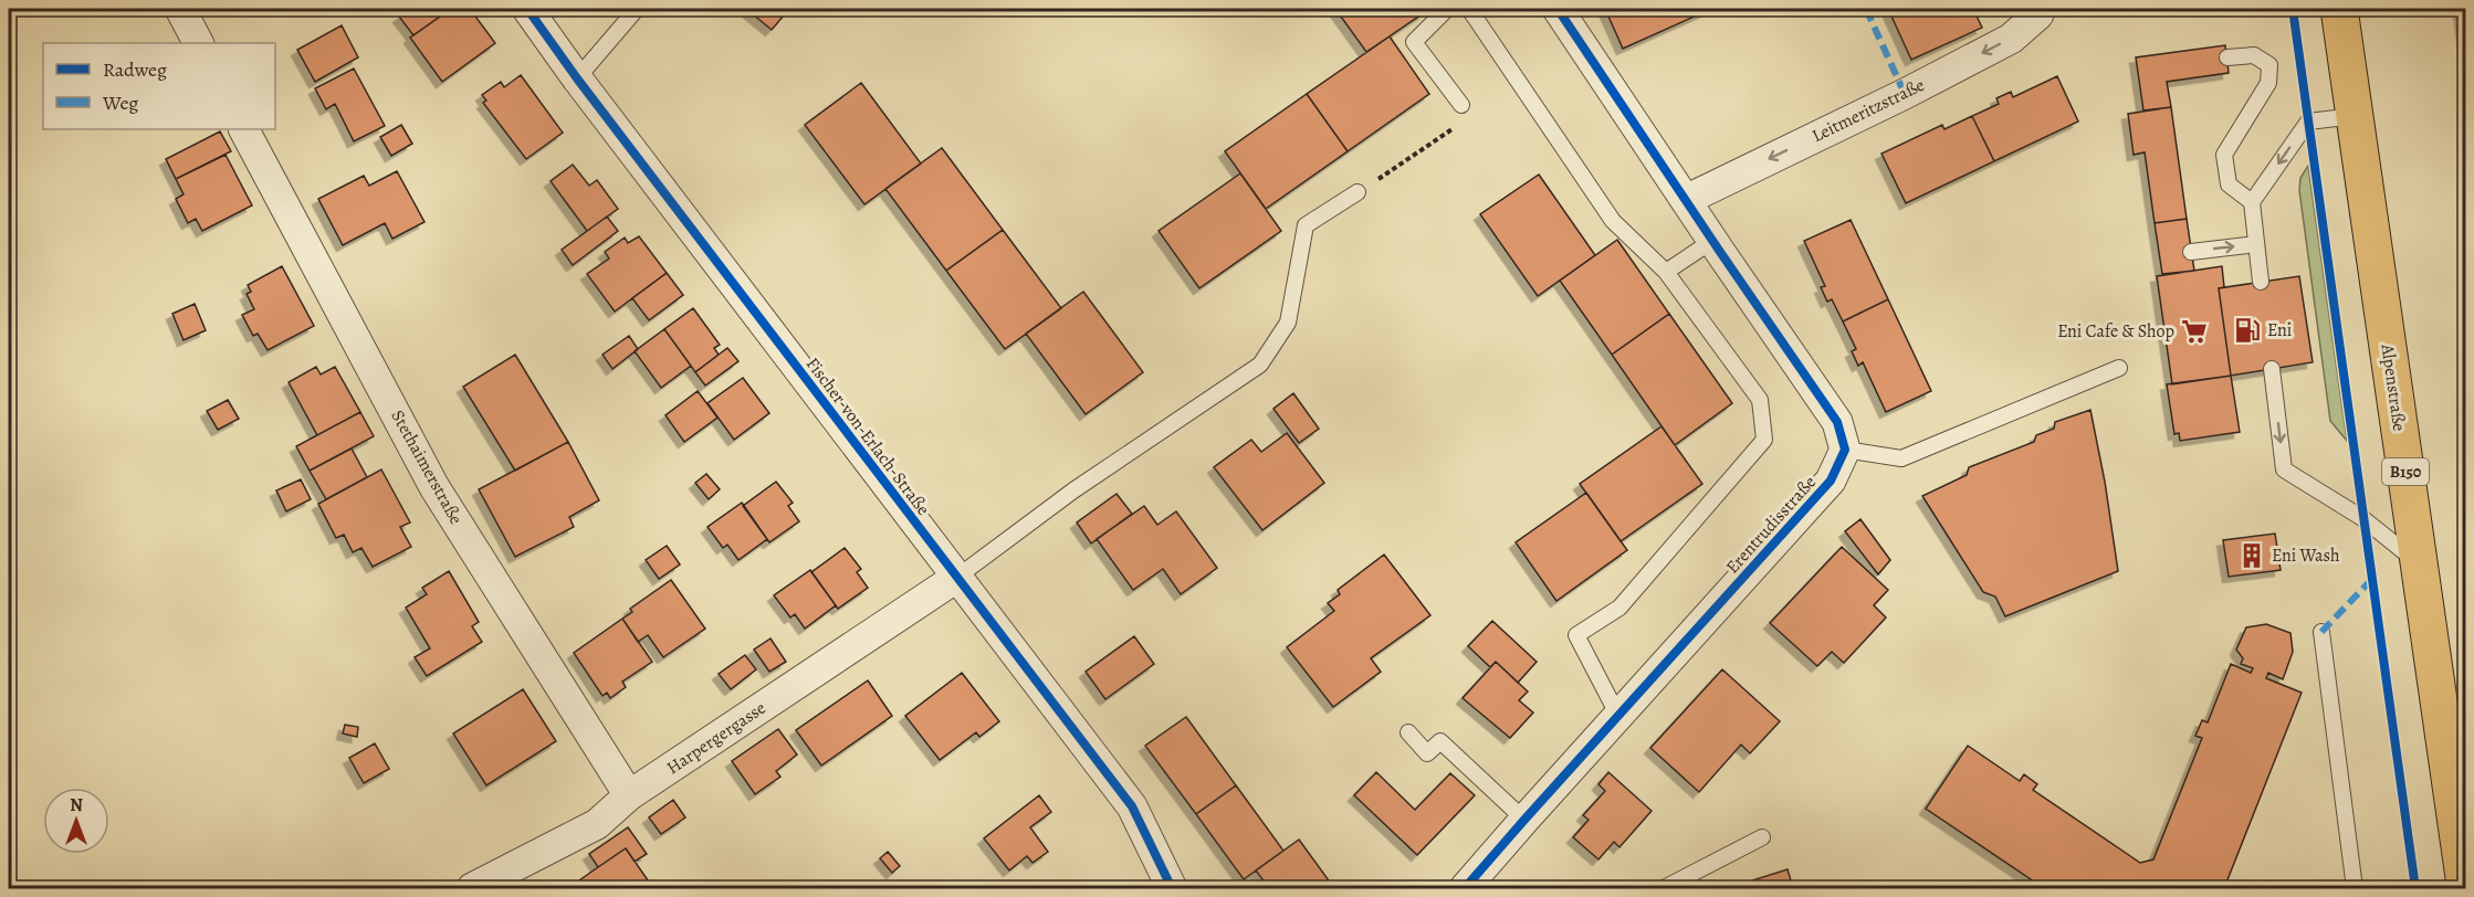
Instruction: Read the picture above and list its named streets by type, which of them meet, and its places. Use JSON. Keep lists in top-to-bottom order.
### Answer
{
  "streets": {
    "main road": ["Alpenstraße", "B150"],
    "street": [
      "Leitmeritzstraße",
      "Fischer-von-Erlach-Straße",
      "Stethaimerstraße",
      "Erentrudisstraße",
      "Harpergergasse"
    ]
  },
  "crossings": [
    ["Fischer-von-Erlach-Straße", "Harpergergasse"],
    ["Stethaimerstraße", "Harpergergasse"]
  ],
  "one_way": ["Leitmeritzstraße"],
  "places": {
    "fuel station": ["Eni"],
    "supermarket": ["Eni Cafe & Shop"],
    "building": ["Eni Wash"]
  },
  "legend": ["Radweg", "Weg"],
  "north": "top"
}
